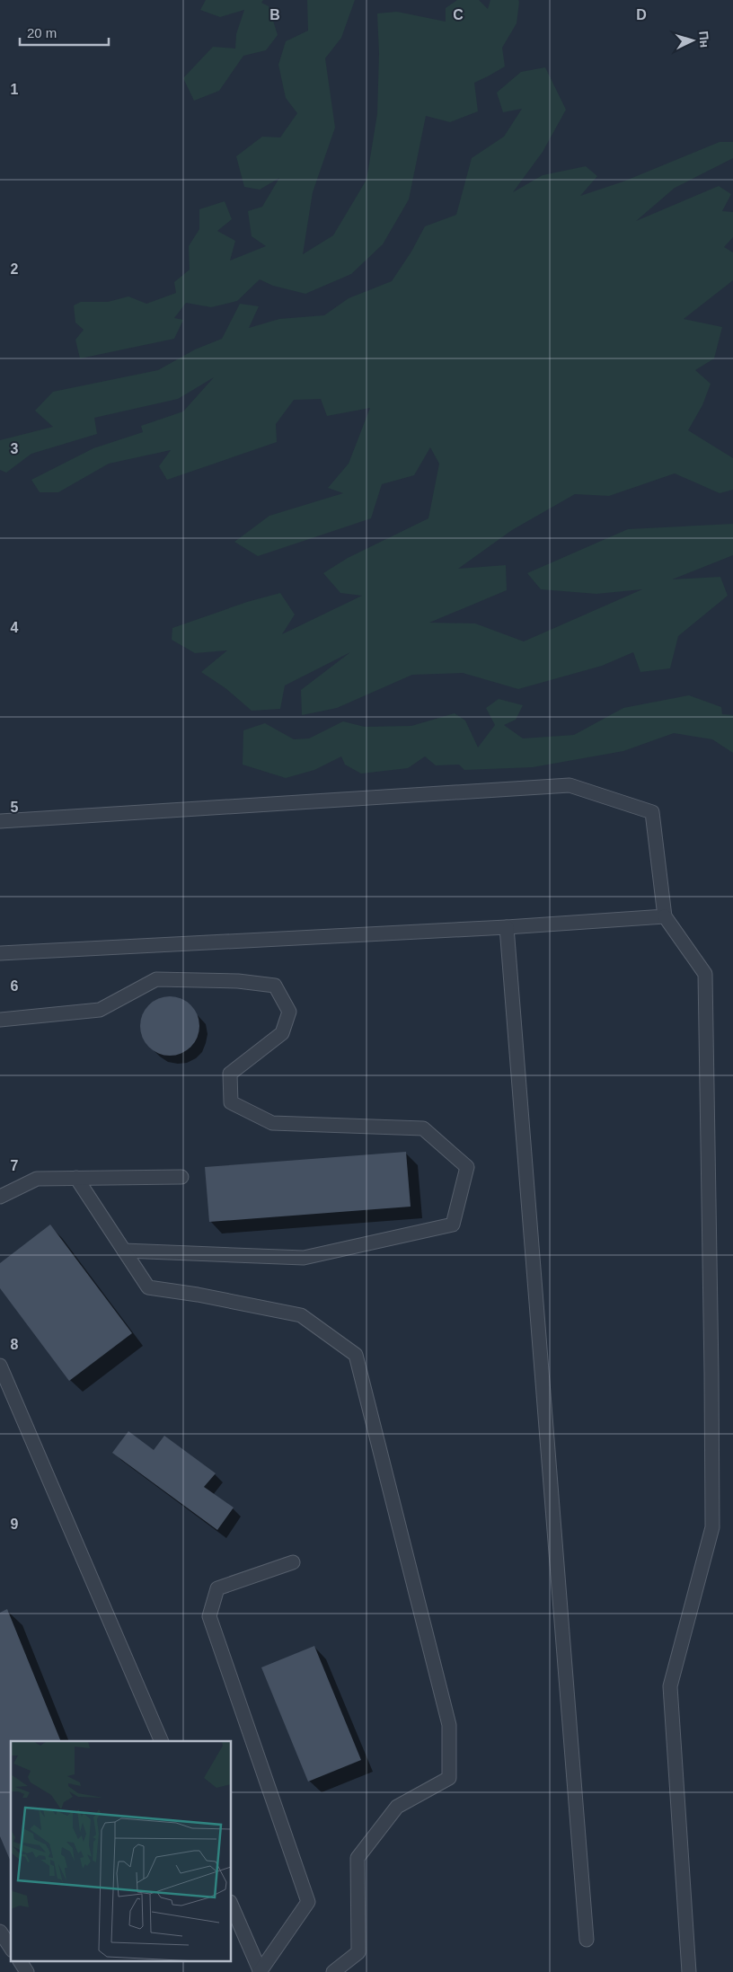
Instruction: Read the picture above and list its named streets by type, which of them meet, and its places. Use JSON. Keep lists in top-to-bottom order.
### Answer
{
  "scale_bar": "20 m",
  "north": "right",
  "grid": {
    "columns": ["B", "C", "D"],
    "rows": [
      "1",
      "2",
      "3",
      "4",
      "5",
      "6",
      "7",
      "8",
      "9"
    ]
  }
}
